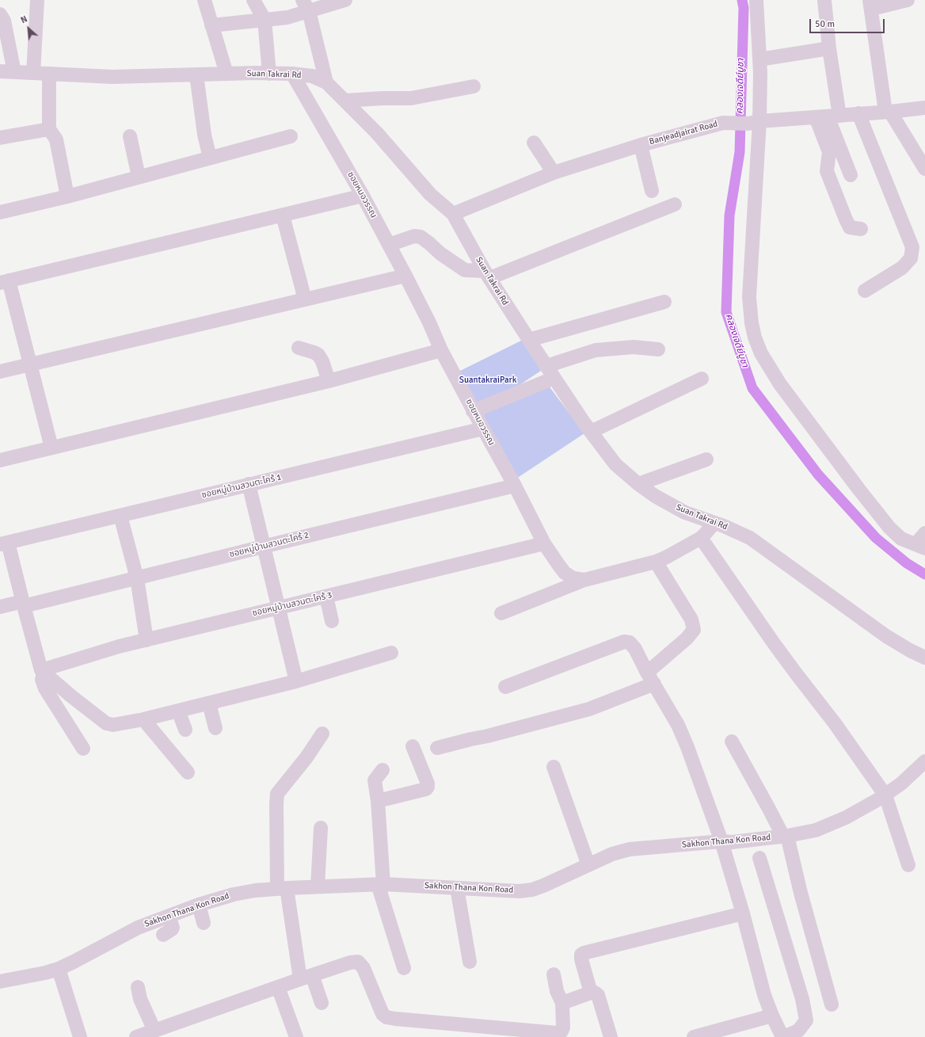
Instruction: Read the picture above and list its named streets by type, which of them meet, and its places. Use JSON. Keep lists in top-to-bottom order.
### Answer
{
  "streets": {
    "street": [
      "Suan Takrai Rd",
      "Banjeadjairat Road",
      "ซอยหมอวรรณ",
      "ซอยหมู่บ้านสวนตะไคร้ 1",
      "ซอยหมู่บ้านสวนตะไคร้ 2",
      "ซอยหมู่บ้านสวนตะไคร้ 3",
      "Sakhon Thana Kon Road"
    ]
  },
  "crossings": [
    ["Suan Takrai Rd", "Banjeadjairat Road"],
    ["Suan Takrai Rd", "ซอยหมอวรรณ"],
    ["ซอยหมอวรรณ", "ซอยหมู่บ้านสวนตะไคร้ 1"],
    ["ซอยหมอวรรณ", "ซอยหมู่บ้านสวนตะไคร้ 2"],
    ["ซอยหมอวรรณ", "ซอยหมู่บ้านสวนตะไคร้ 3"]
  ],
  "water": ["คลองเจดีย์บูชา"],
  "parks": ["SuantakraiPark"],
  "scale_bar": "50 m",
  "north": "top left"
}
